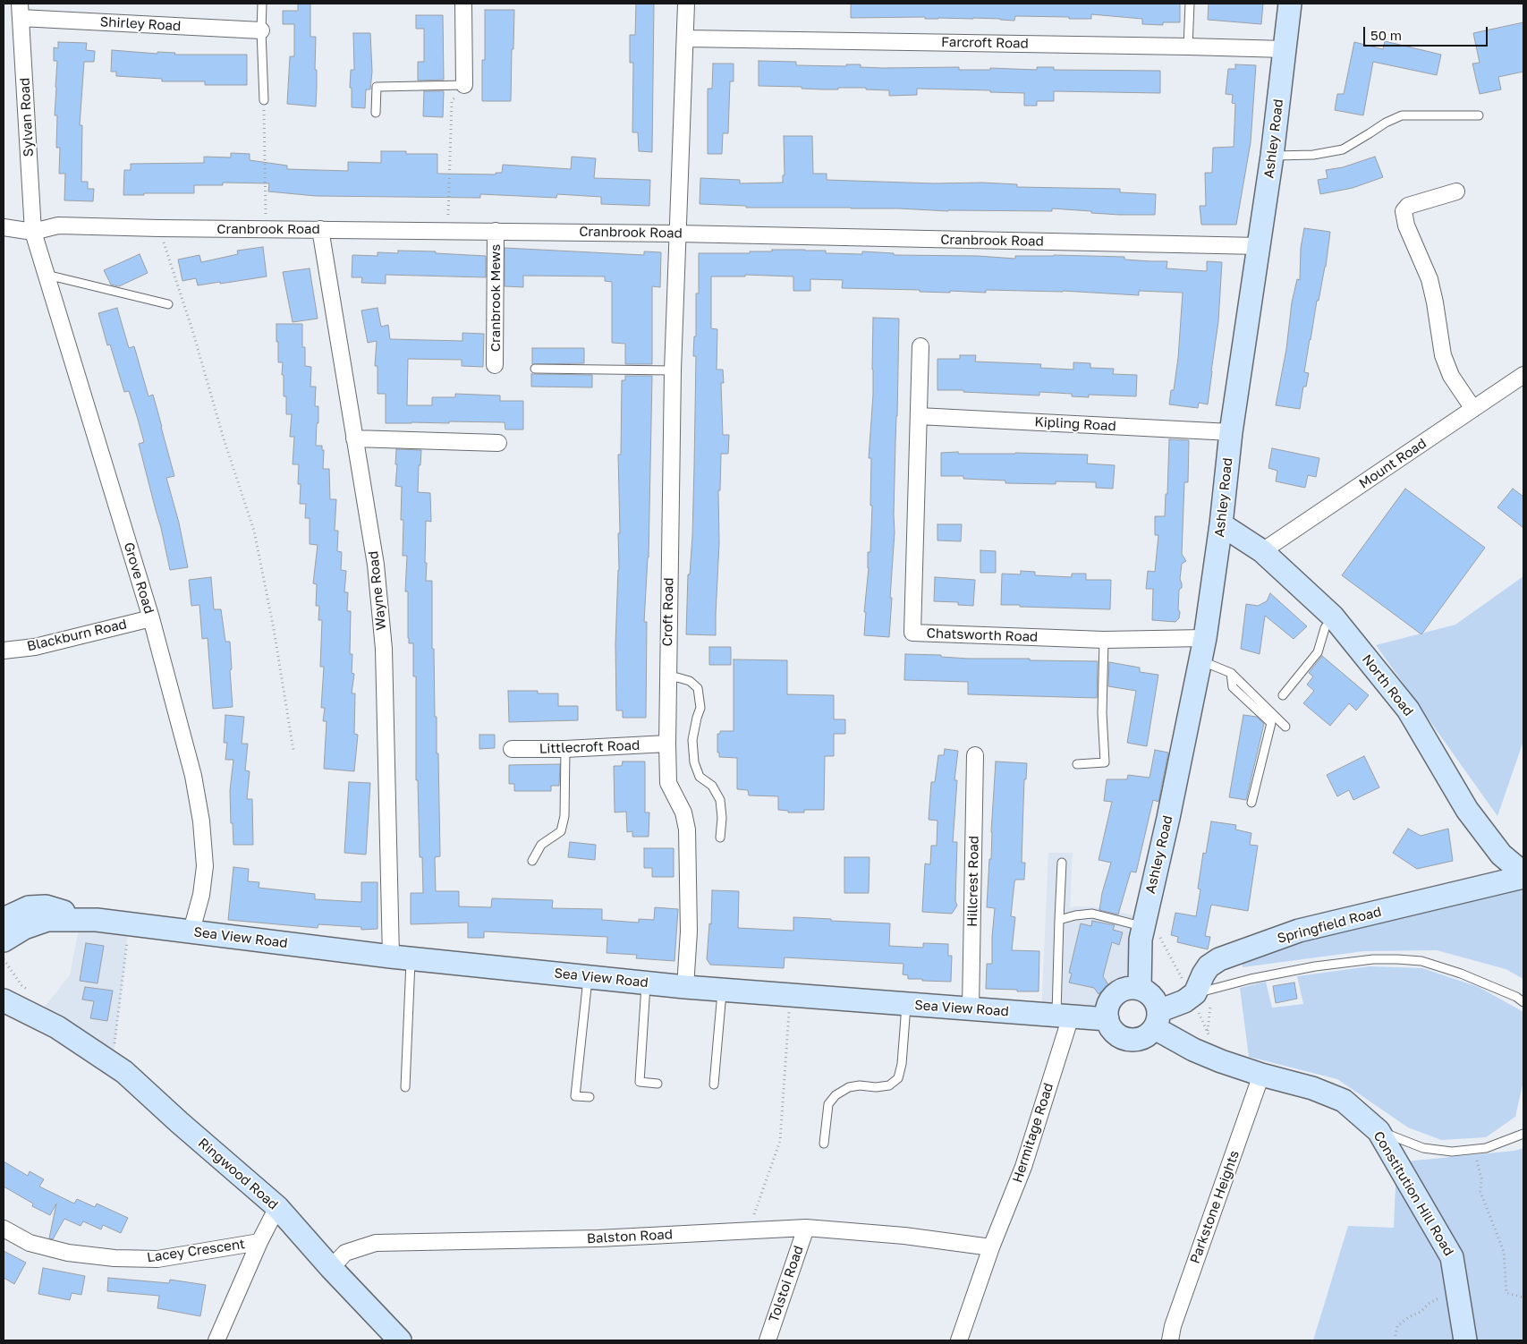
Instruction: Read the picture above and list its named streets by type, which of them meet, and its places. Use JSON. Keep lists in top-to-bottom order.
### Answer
{
  "streets": {
    "main road": [
      "Ashley Road",
      "North Road",
      "Springfield Road",
      "Sea View Road",
      "Ringwood Road",
      "Constitution Hill Road"
    ],
    "street": [
      "Shirley Road",
      "Farcroft Road",
      "Sylvan Road",
      "Cranbrook Road",
      "Cranbrook Mews",
      "Kipling Road",
      "Mount Road",
      "Grove Road",
      "Wayne Road",
      "Croft Road",
      "Blackburn Road",
      "Chatsworth Road",
      "Littlecroft Road",
      "Hillcrest Road",
      "Hermitage Road",
      "Parkstone Heights",
      "Balston Road",
      "Lacey Crescent",
      "Tolstoi Road"
    ]
  },
  "crossings": [
    ["Shirley Road", "Sylvan Road"],
    ["Farcroft Road", "Ashley Road"],
    ["Sylvan Road", "Cranbrook Road"],
    ["Sylvan Road", "Grove Road"],
    ["Ashley Road", "Cranbrook Road"],
    ["Ashley Road", "Kipling Road"],
    ["Ashley Road", "Chatsworth Road"],
    ["Ashley Road", "North Road"],
    ["Ashley Road", "Sea View Road"],
    ["Ashley Road", "Constitution Hill Road"],
    ["Cranbrook Road", "Cranbrook Mews"],
    ["Cranbrook Road", "Grove Road"],
    ["Cranbrook Road", "Wayne Road"],
    ["Cranbrook Road", "Croft Road"],
    ["Kipling Road", "Chatsworth Road"],
    ["Mount Road", "North Road"],
    ["Grove Road", "Blackburn Road"],
    ["Grove Road", "Sea View Road"],
    ["Wayne Road", "Sea View Road"],
    ["Croft Road", "Littlecroft Road"],
    ["Croft Road", "Sea View Road"],
    ["North Road", "Springfield Road"],
    ["Hillcrest Road", "Sea View Road"],
    ["Sea View Road", "Hermitage Road"],
    ["Sea View Road", "Constitution Hill Road"],
    ["Hermitage Road", "Balston Road"],
    ["Ringwood Road", "Balston Road"],
    ["Constitution Hill Road", "Parkstone Heights"],
    ["Balston Road", "Tolstoi Road"]
  ],
  "scale_bar": "50 m"
}
